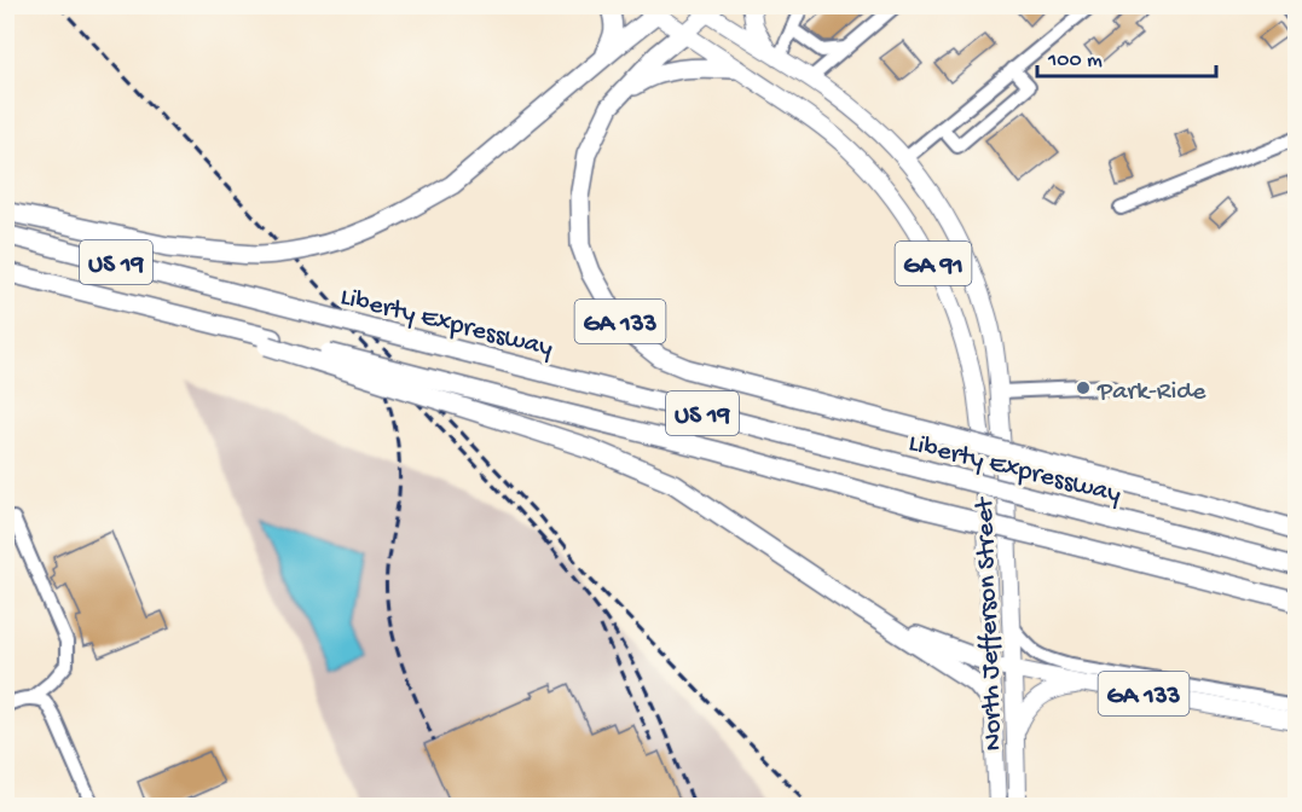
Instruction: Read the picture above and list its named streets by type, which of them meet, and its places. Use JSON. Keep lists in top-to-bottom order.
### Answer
{
  "streets": {
    "highway": ["US 19", "Liberty Expressway", "GA 133"],
    "main road": ["GA 91", "North Jefferson Street"]
  },
  "crossings": [
    ["GA 91", "GA 133"],
    ["GA 91", "North Jefferson Street"],
    ["GA 133", "North Jefferson Street"]
  ],
  "places": ["Park-Ride"],
  "scale_bar": "100 m"
}
